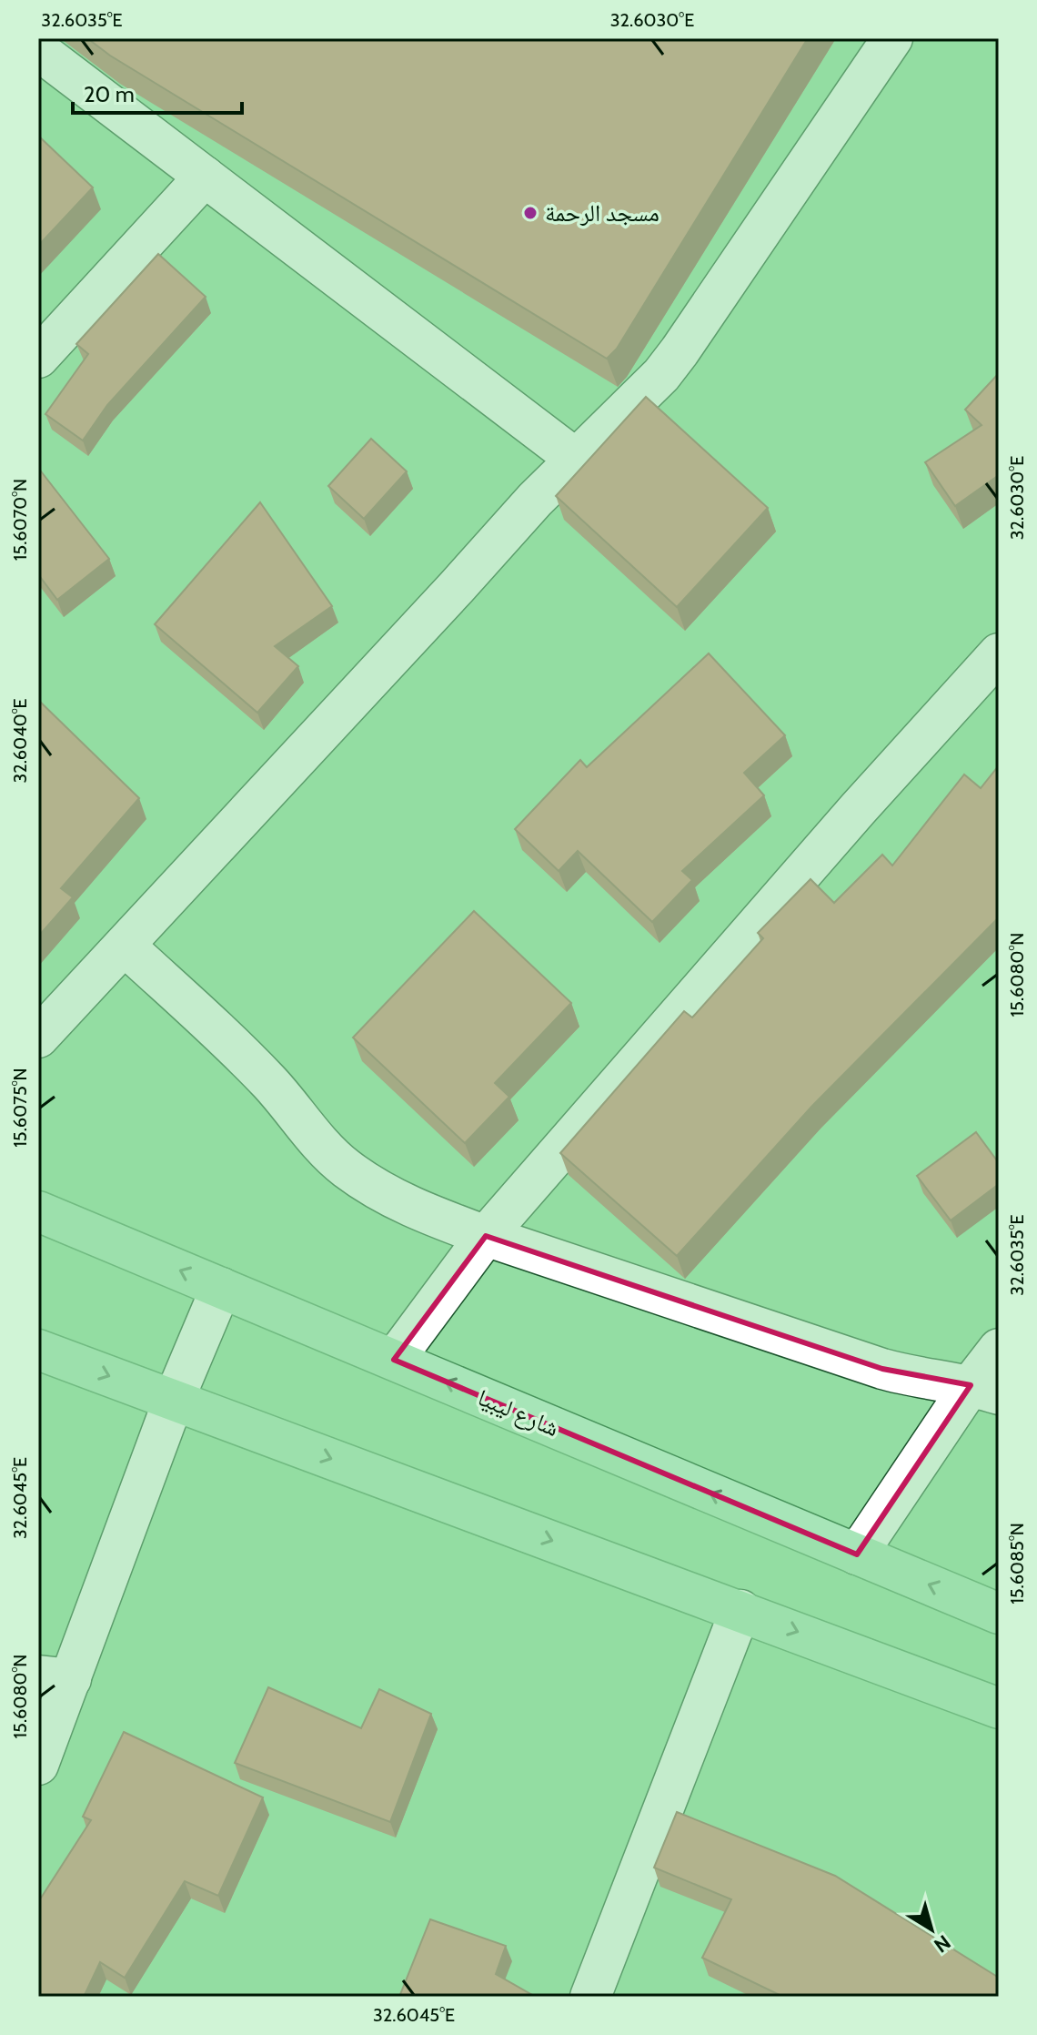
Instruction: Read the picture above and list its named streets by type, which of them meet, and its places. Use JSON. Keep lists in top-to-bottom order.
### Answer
{
  "streets": {
    "main road": ["شارع ليبيا"]
  },
  "places": ["مسجد الرحمة"],
  "scale_bar": "20 m",
  "north": "bottom right",
  "coordinates": [
    "32.6035°E",
    "32.6030°E",
    "15.6070°N",
    "32.6040°E",
    "15.6080°N",
    "15.6075°N",
    "32.6045°E",
    "15.6085°N"
  ]
}
